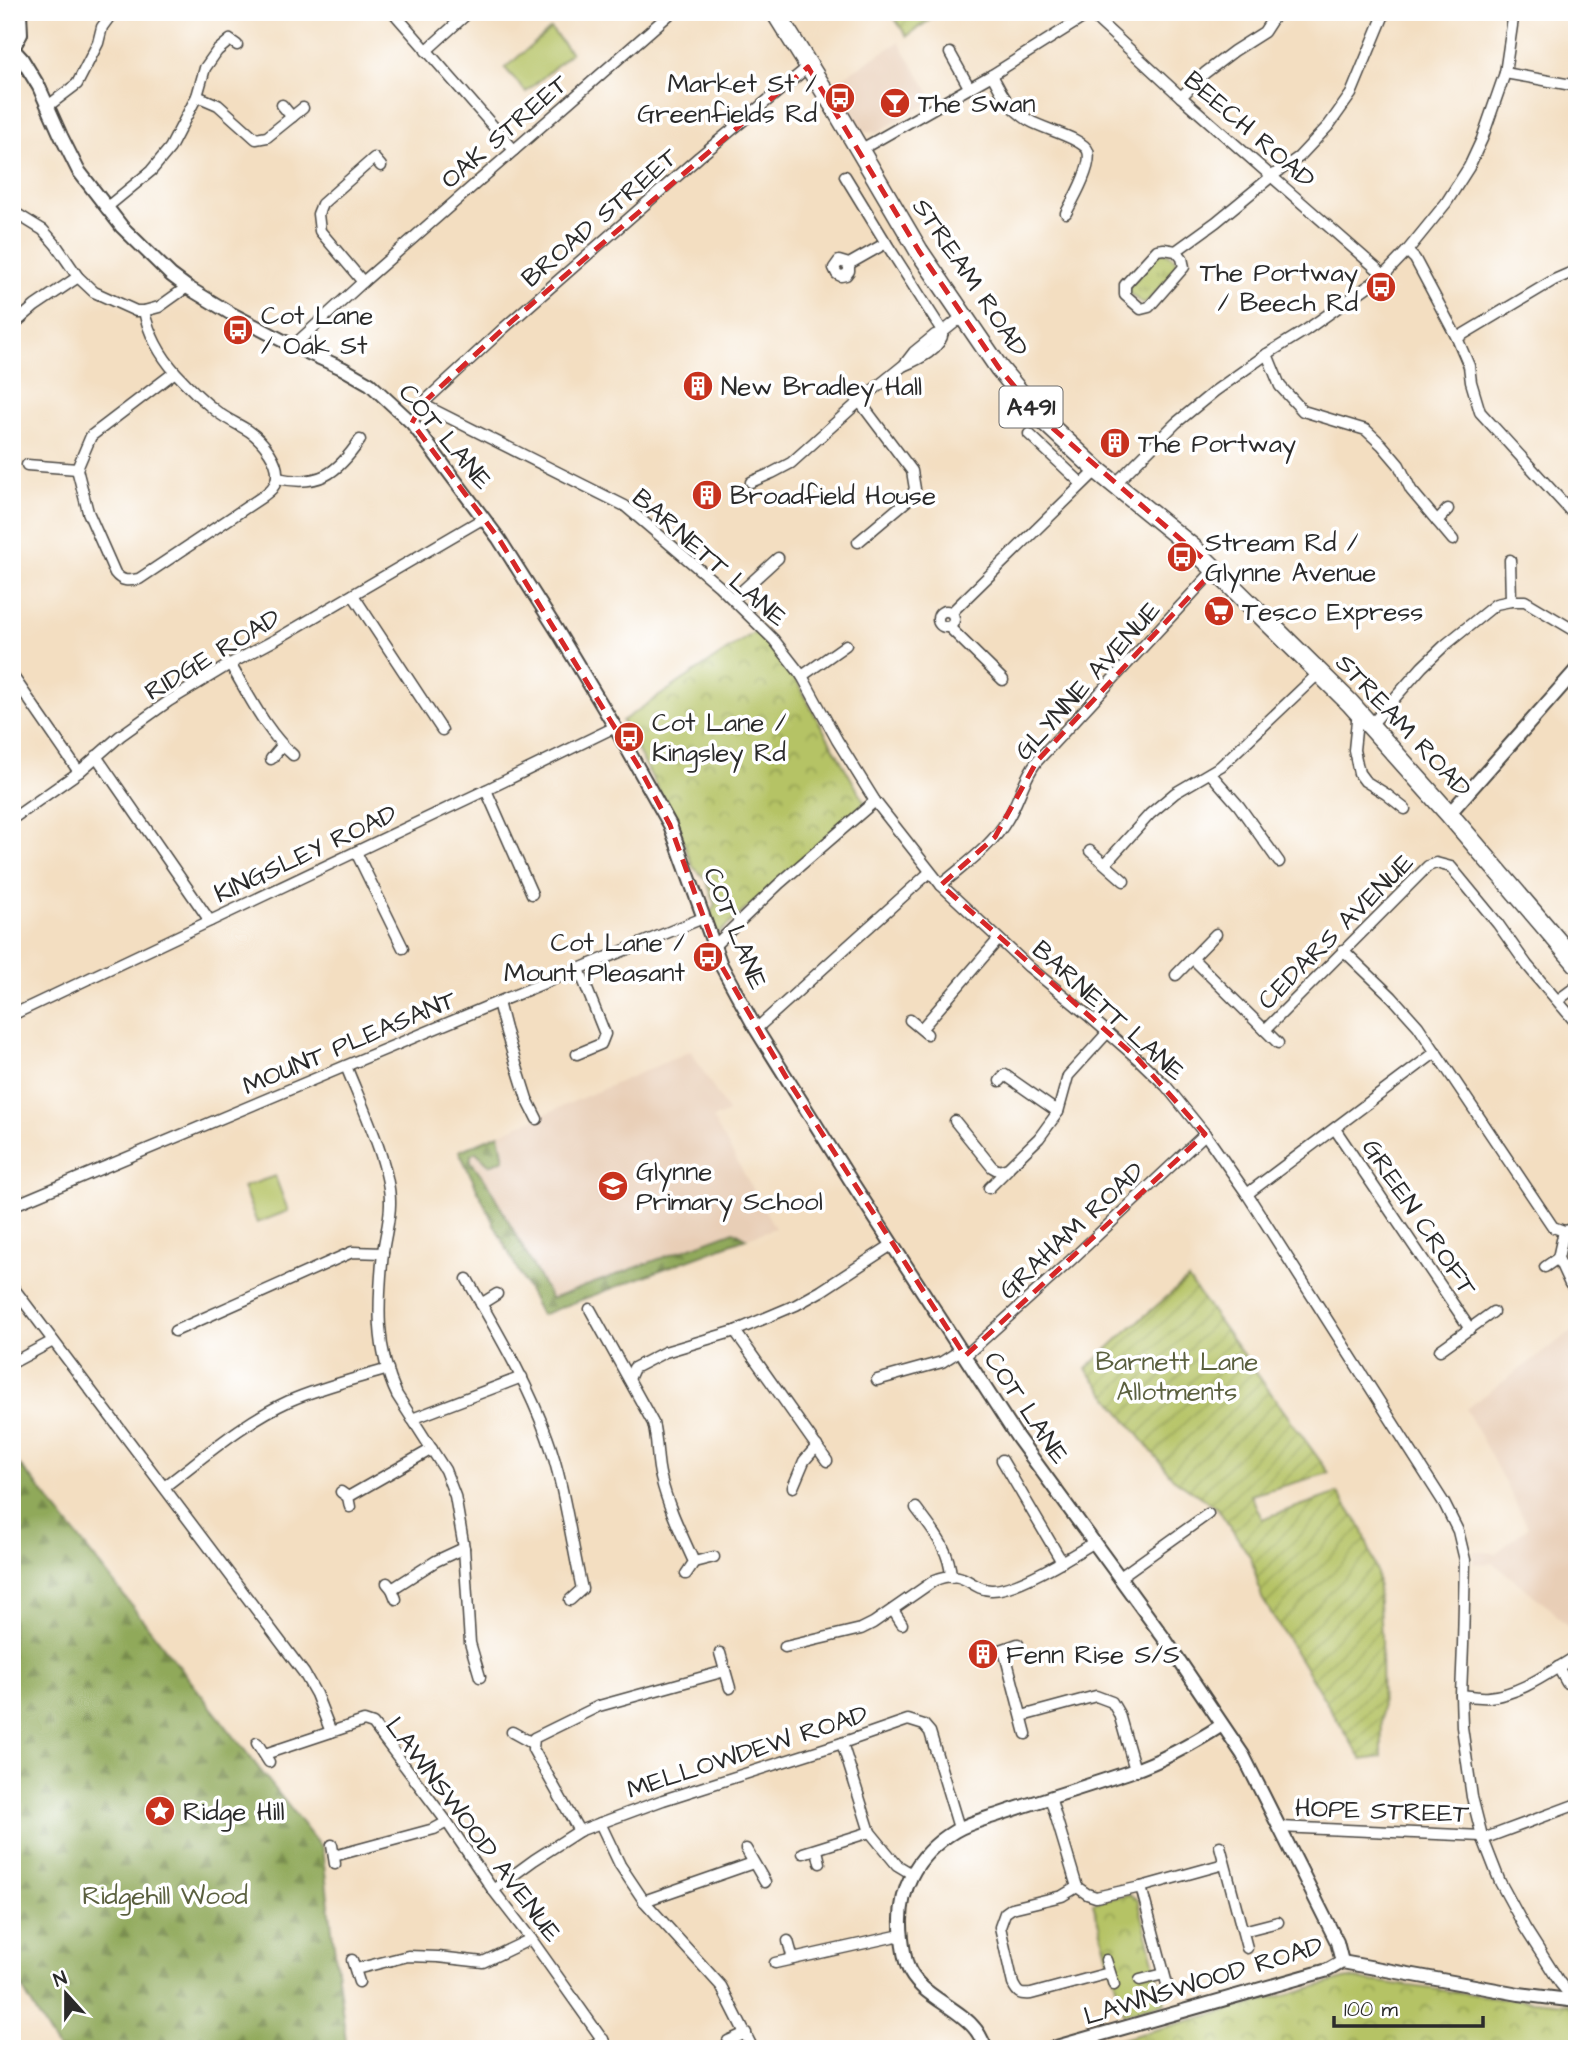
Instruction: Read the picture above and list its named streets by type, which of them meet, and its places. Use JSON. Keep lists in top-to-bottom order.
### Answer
{
  "streets": {
    "highway": ["STREAM ROAD", "A491"],
    "street": [
      "BEECH ROAD",
      "OAK STREET",
      "BROAD STREET",
      "COT LANE",
      "BARNETT LANE",
      "RIDGE ROAD",
      "GLYNNE AVENUE",
      "KINGSLEY ROAD",
      "CEDARS AVENUE",
      "MOUNT PLEASANT",
      "GREEN CROFT",
      "GRAHAM ROAD",
      "MELLOWDEW ROAD",
      "HOPE STREET",
      "LAWNSWOOD AVENUE",
      "LAWNSWOOD ROAD"
    ]
  },
  "crossings": [
    ["OAK STREET", "COT LANE"],
    ["BROAD STREET", "A491"],
    ["BROAD STREET", "BARNETT LANE"],
    ["STREAM ROAD", "A491"],
    ["STREAM ROAD", "GLYNNE AVENUE"],
    ["COT LANE", "RIDGE ROAD"],
    ["COT LANE", "KINGSLEY ROAD"],
    ["COT LANE", "MOUNT PLEASANT"],
    ["COT LANE", "GRAHAM ROAD"],
    ["COT LANE", "HOPE STREET"],
    ["COT LANE", "LAWNSWOOD ROAD"],
    ["BARNETT LANE", "GLYNNE AVENUE"],
    ["BARNETT LANE", "GRAHAM ROAD"],
    ["BARNETT LANE", "HOPE STREET"],
    ["BARNETT LANE", "LAWNSWOOD ROAD"],
    ["MELLOWDEW ROAD", "LAWNSWOOD AVENUE"]
  ],
  "parks": ["Barnett Lane Allotments", "Ridgehill Wood"],
  "places": {
    "bus stop": [
      "Market St / Greenfields Rd",
      "The Portway / Beech Rd",
      "Cot Lane / Oak St",
      "Stream Rd / Glynne Avenue",
      "Cot Lane / Kingsley Rd",
      "Cot Lane / Mount Pleasant"
    ],
    "bar": ["The Swan"],
    "building": [
      "New Bradley Hall",
      "The Portway",
      "Broadfield House",
      "Fenn Rise S/S"
    ],
    "supermarket": ["Tesco Express"],
    "school or university": ["Glynne Primary School"],
    "place": ["Ridge Hill"]
  },
  "scale_bar": "100 m",
  "north": "top"
}
